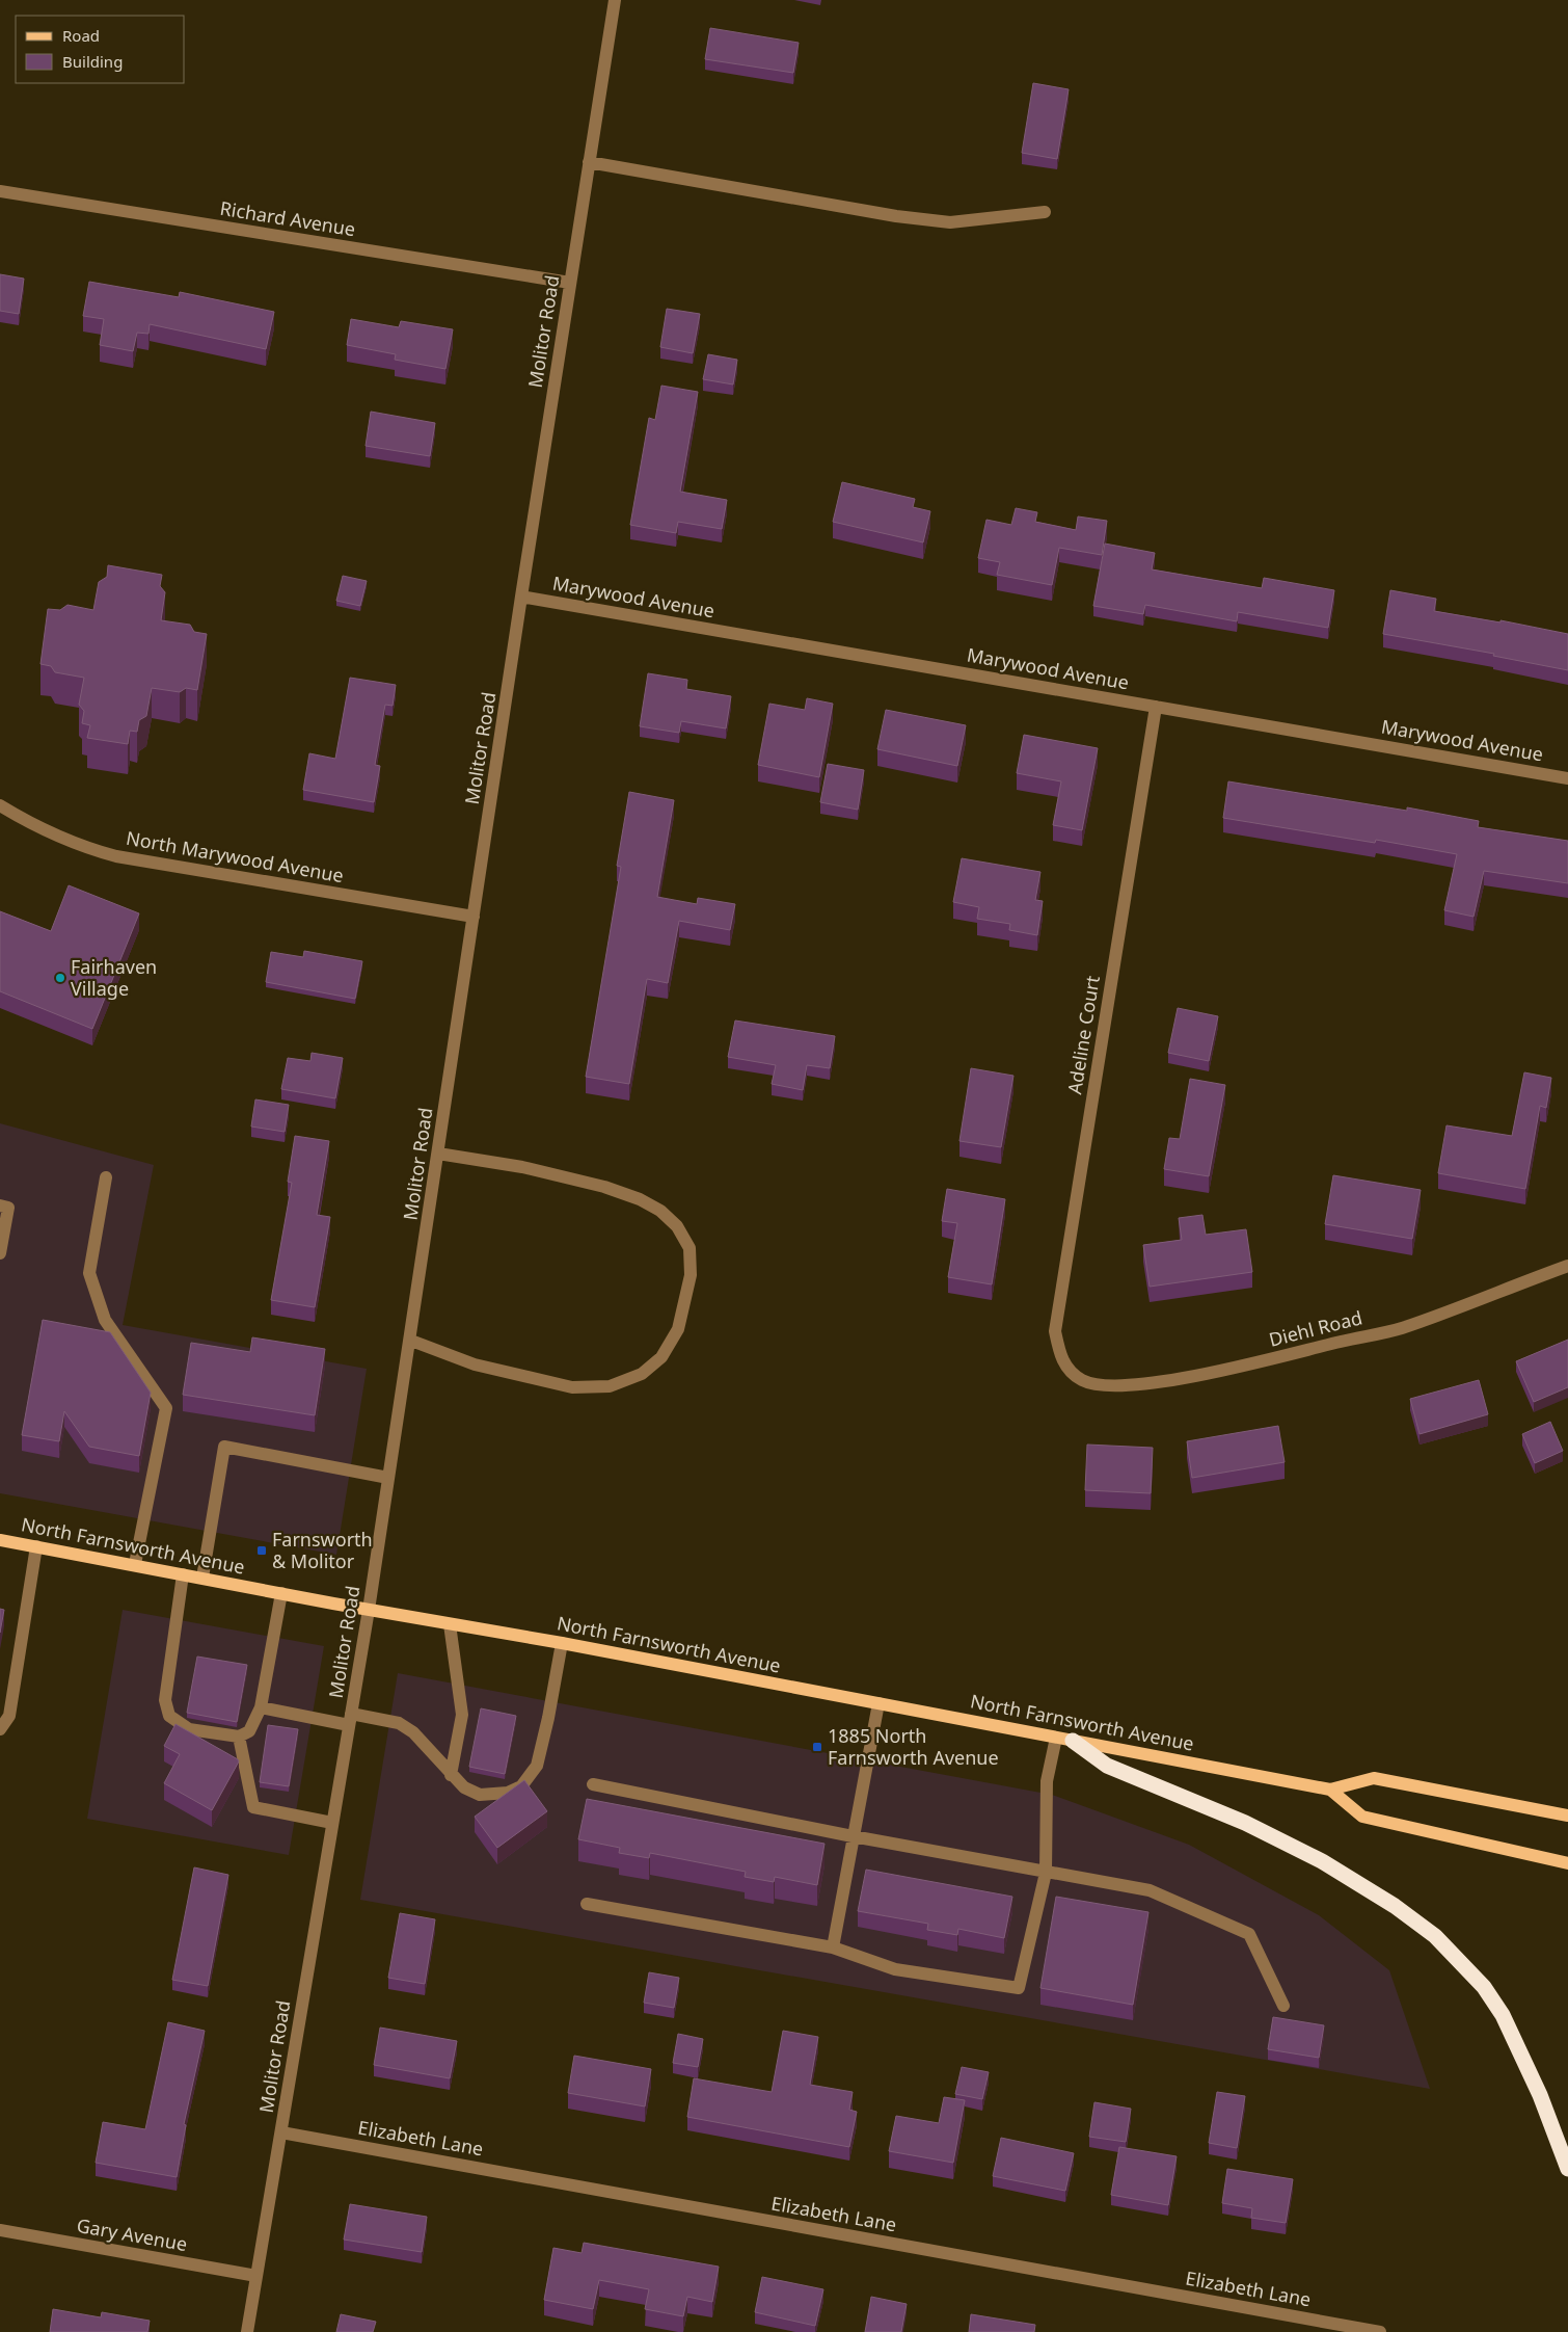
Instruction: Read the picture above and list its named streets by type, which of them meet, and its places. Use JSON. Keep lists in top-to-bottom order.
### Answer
{
  "streets": {
    "main road": ["North Farnsworth Avenue"],
    "street": [
      "Richard Avenue",
      "Molitor Road",
      "Marywood Avenue",
      "North Marywood Avenue",
      "Adeline Court",
      "Diehl Road",
      "Elizabeth Lane",
      "Gary Avenue"
    ]
  },
  "crossings": [
    ["Richard Avenue", "Molitor Road"],
    ["Molitor Road", "Marywood Avenue"],
    ["Molitor Road", "North Marywood Avenue"],
    ["Molitor Road", "North Farnsworth Avenue"],
    ["Molitor Road", "Elizabeth Lane"],
    ["Molitor Road", "Gary Avenue"],
    ["Marywood Avenue", "Adeline Court"],
    ["Adeline Court", "Diehl Road"]
  ],
  "places": {
    "other": ["Fairhaven Village"],
    "transit": ["Farnsworth & Molitor", "1885 North Farnsworth Avenue"]
  },
  "legend": ["Road", "Building"]
}
